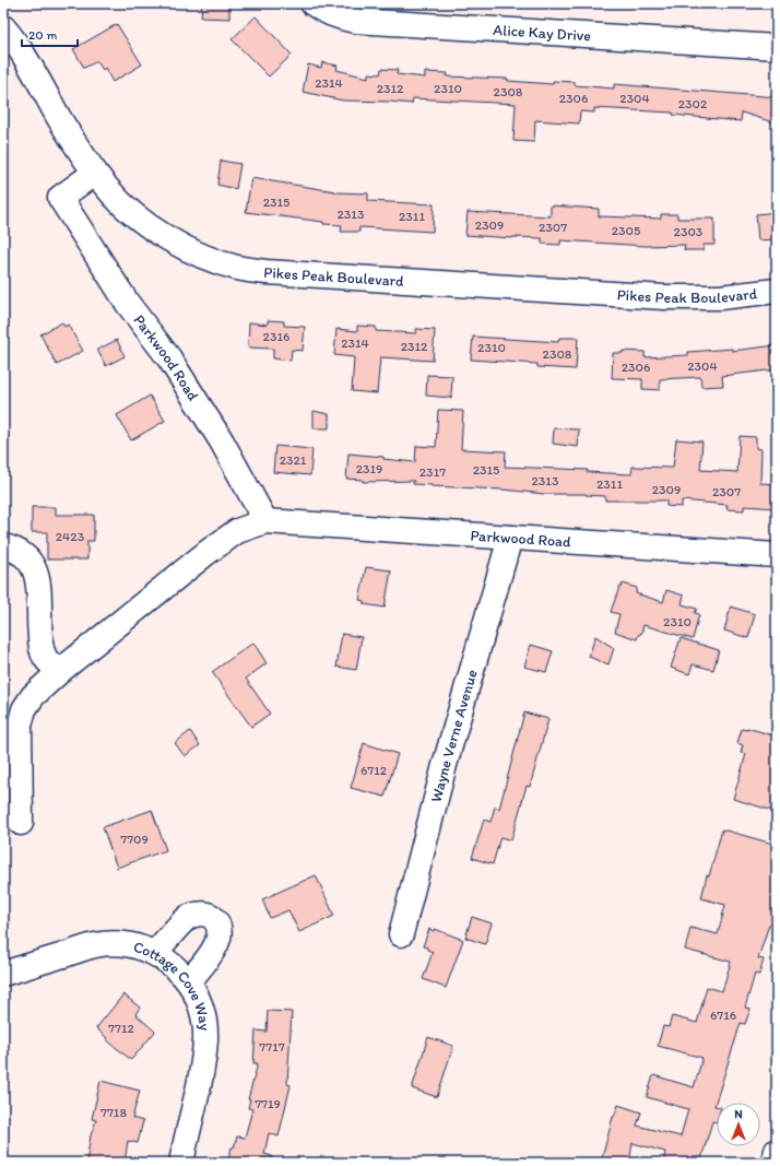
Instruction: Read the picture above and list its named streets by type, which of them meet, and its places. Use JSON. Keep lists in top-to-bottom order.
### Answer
{
  "streets": {
    "street": [
      "Alice Kay Drive",
      "Pikes Peak Boulevard",
      "Parkwood Road",
      "Wayne Verne Avenue",
      "Cottage Cove Way"
    ]
  },
  "crossings": [
    ["Pikes Peak Boulevard", "Parkwood Road"],
    ["Parkwood Road", "Wayne Verne Avenue"]
  ],
  "house_numbers": [
    "2314",
    "2312",
    "2310",
    "2308",
    "2306",
    "2304",
    "2302",
    "2315",
    "2313",
    "2311",
    "2309",
    "2307",
    "2305",
    "2303",
    "2316",
    "2314",
    "2312",
    "2310",
    "2308",
    "2304",
    "2306",
    "2321",
    "2319",
    "2315",
    "2317",
    "2313",
    "2311",
    "2309",
    "2307",
    "2423",
    "2310",
    "6712",
    "7709",
    "6716",
    "7712",
    "7717",
    "7719",
    "7718"
  ],
  "scale_bar": "20 m",
  "north": "top"
}
